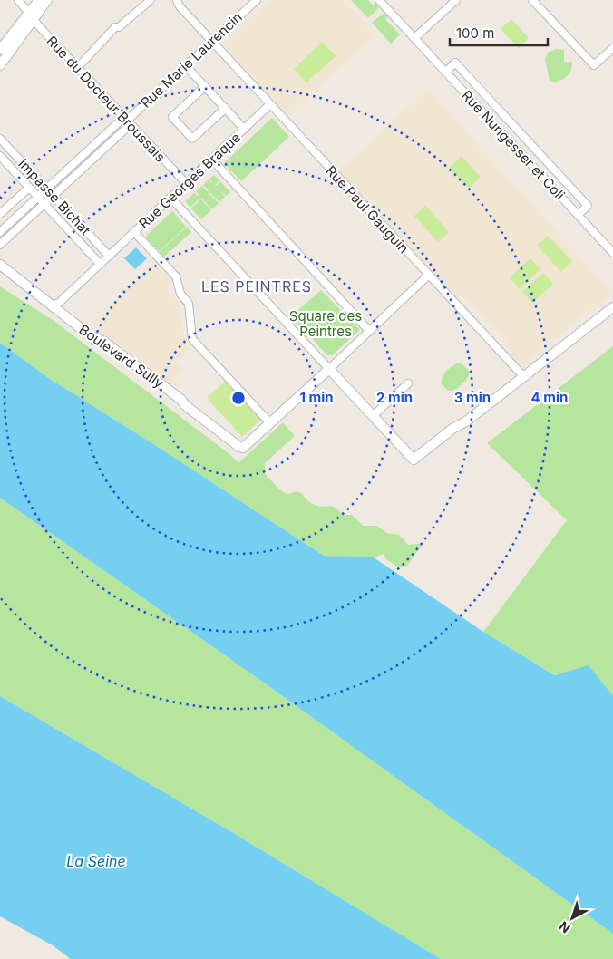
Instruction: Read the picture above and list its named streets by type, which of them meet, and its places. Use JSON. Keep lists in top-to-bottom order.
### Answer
{
  "streets": {
    "street": [
      "Rue Marie Laurencin",
      "Rue du Docteur Broussais",
      "Rue Nungesser et Coli",
      "Rue Georges Braque",
      "Impasse Bichat",
      "Rue Paul Gauguin",
      "Boulevard Sully"
    ]
  },
  "crossings": [
    ["Rue Marie Laurencin", "Rue du Docteur Broussais"],
    ["Rue Marie Laurencin", "Rue Paul Gauguin"],
    ["Rue du Docteur Broussais", "Rue Georges Braque"],
    ["Rue Georges Braque", "Impasse Bichat"],
    ["Rue Georges Braque", "Rue Paul Gauguin"],
    ["Rue Georges Braque", "Boulevard Sully"]
  ],
  "districts": ["LES PEINTRES"],
  "water": ["La Seine"],
  "parks": ["Square des Peintres"],
  "scale_bar": "100 m",
  "north": "bottom left",
  "rings": [
    "1 min",
    "2 min",
    "3 min",
    "4 min"
  ]
}
